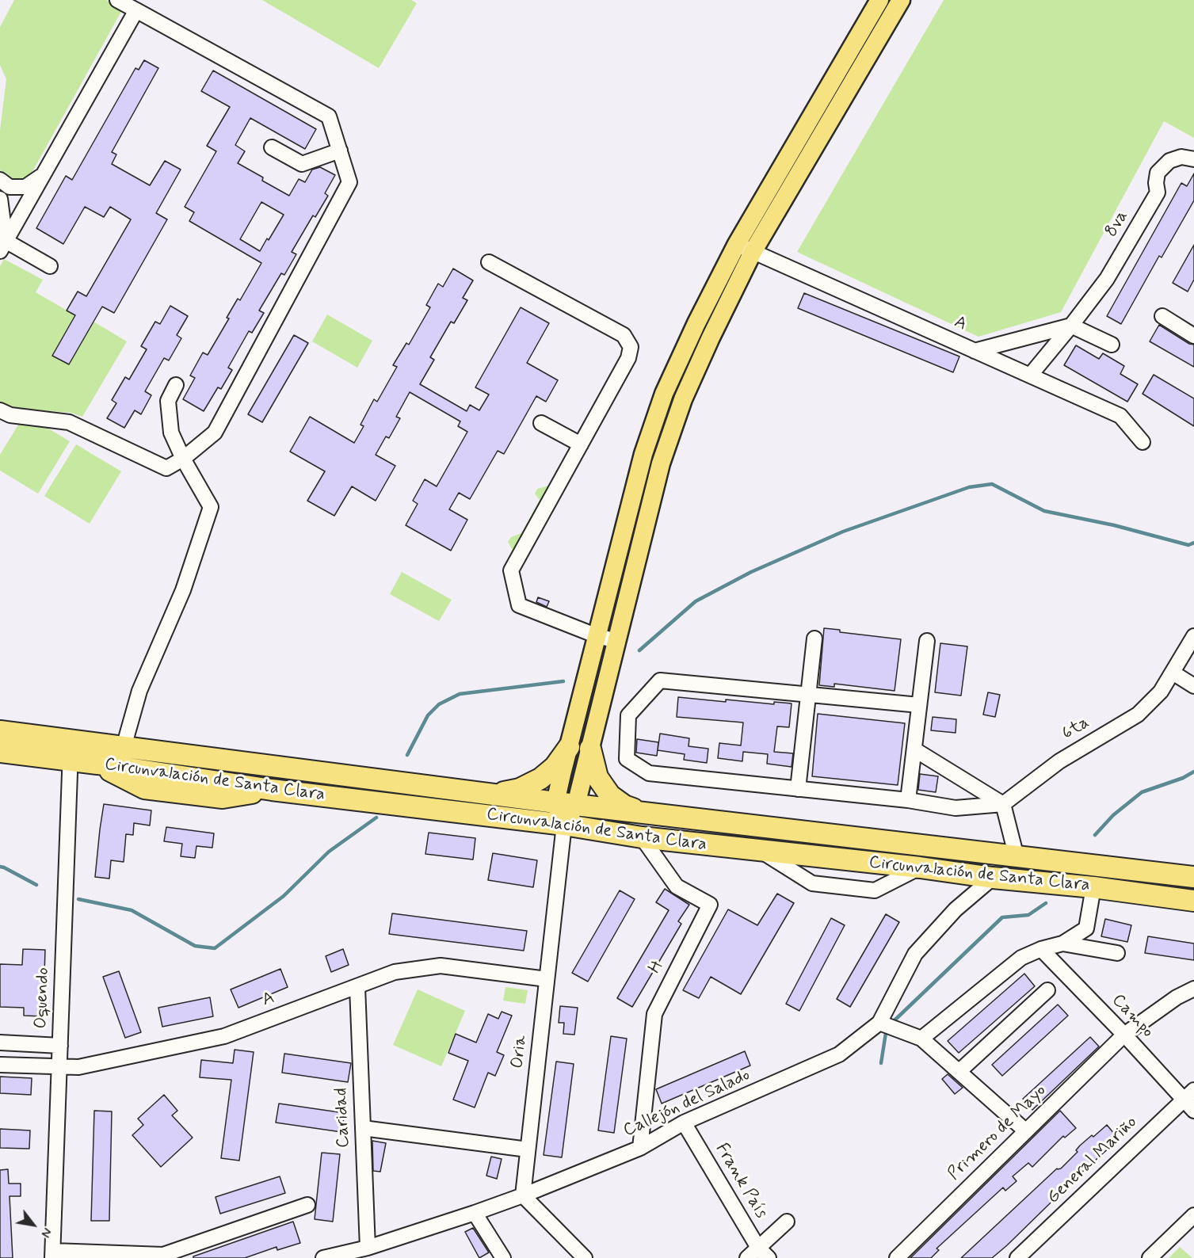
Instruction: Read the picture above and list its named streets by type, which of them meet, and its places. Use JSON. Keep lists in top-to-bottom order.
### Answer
{
  "streets": {
    "highway": ["Circunvalación de Santa Clara"],
    "street": [
      "8va",
      "A",
      "6ta",
      "H",
      "Oquendo",
      "Campo",
      "Oria",
      "Callejón del Salado",
      "Caridad",
      "Primero de Mayo",
      "General Mariño",
      "Frank País"
    ]
  },
  "crossings": [
    ["8va", "A"],
    ["A", "Oquendo"],
    ["A", "Oria"],
    ["A", "Caridad"],
    ["Circunvalación de Santa Clara", "H"],
    ["Circunvalación de Santa Clara", "Oquendo"],
    ["Circunvalación de Santa Clara", "Oria"],
    ["Circunvalación de Santa Clara", "Callejón del Salado"],
    ["H", "Callejón del Salado"],
    ["Campo", "Primero de Mayo"],
    ["Campo", "General Mariño"],
    ["Oria", "Callejón del Salado"],
    ["Callejón del Salado", "Caridad"],
    ["Callejón del Salado", "Frank País"]
  ],
  "north": "bottom right"
}
